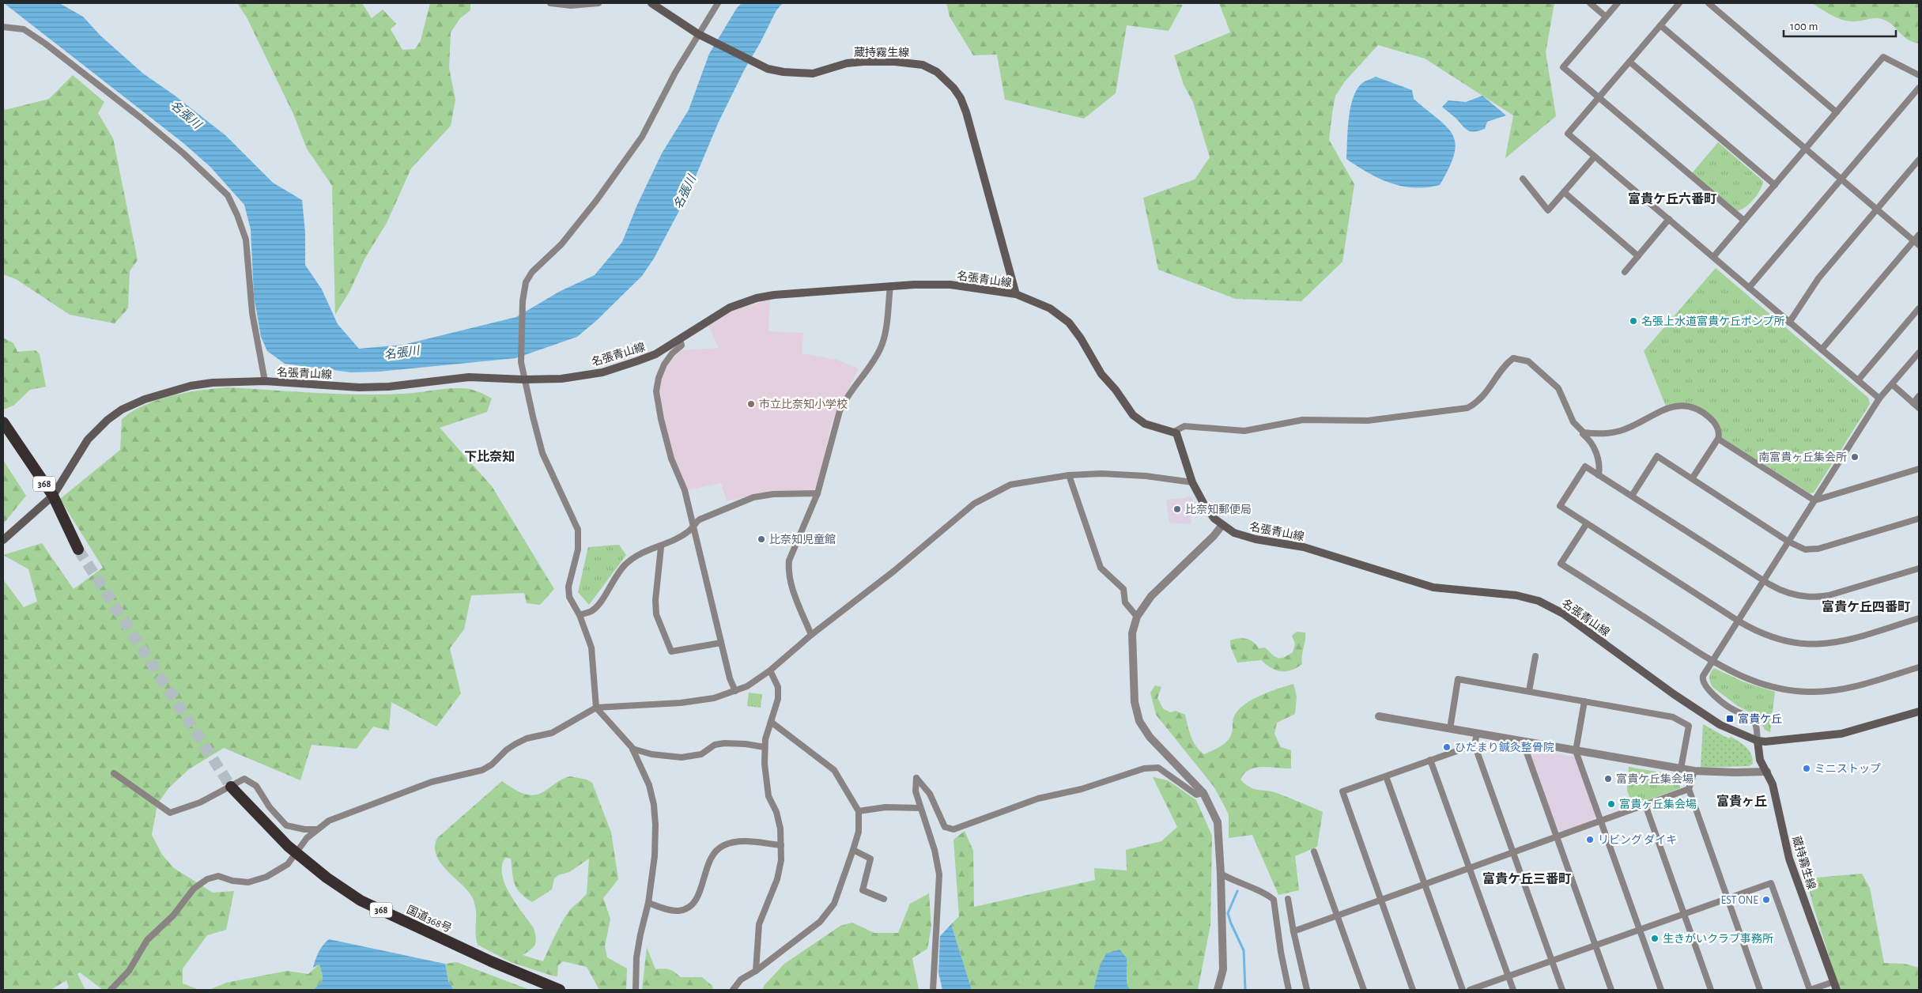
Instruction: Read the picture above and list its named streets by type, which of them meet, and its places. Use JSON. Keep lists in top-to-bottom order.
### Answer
{
  "streets": {
    "highway": ["368", "国道368号"],
    "main road": ["蔵持霧生線", "名張青山線"]
  },
  "crossings": [
    ["蔵持霧生線", "名張青山線"],
    ["名張青山線", "368"]
  ],
  "districts": [
    "富貴ケ丘六番町",
    "下比奈知",
    "富貴ケ丘四番町",
    "富貴ヶ丘",
    "富貴ケ丘三番町"
  ],
  "water": ["名張川"],
  "places": {
    "other": [
      "名張上水道富貴ケ丘ポンプ所",
      "市立比奈知小学校",
      "南富貴ヶ丘集会所",
      "比奈知郵便局",
      "比奈知児童館",
      "ひだまり鍼灸整骨院",
      "ミニストップ",
      "富貴ケ丘集会場",
      "富貴ヶ丘集会場",
      "リビング ダイキ",
      "EST ONE",
      "生きがいクラブ事務所"
    ],
    "transit": ["富貴ケ丘"]
  },
  "scale_bar": "100 m"
}
